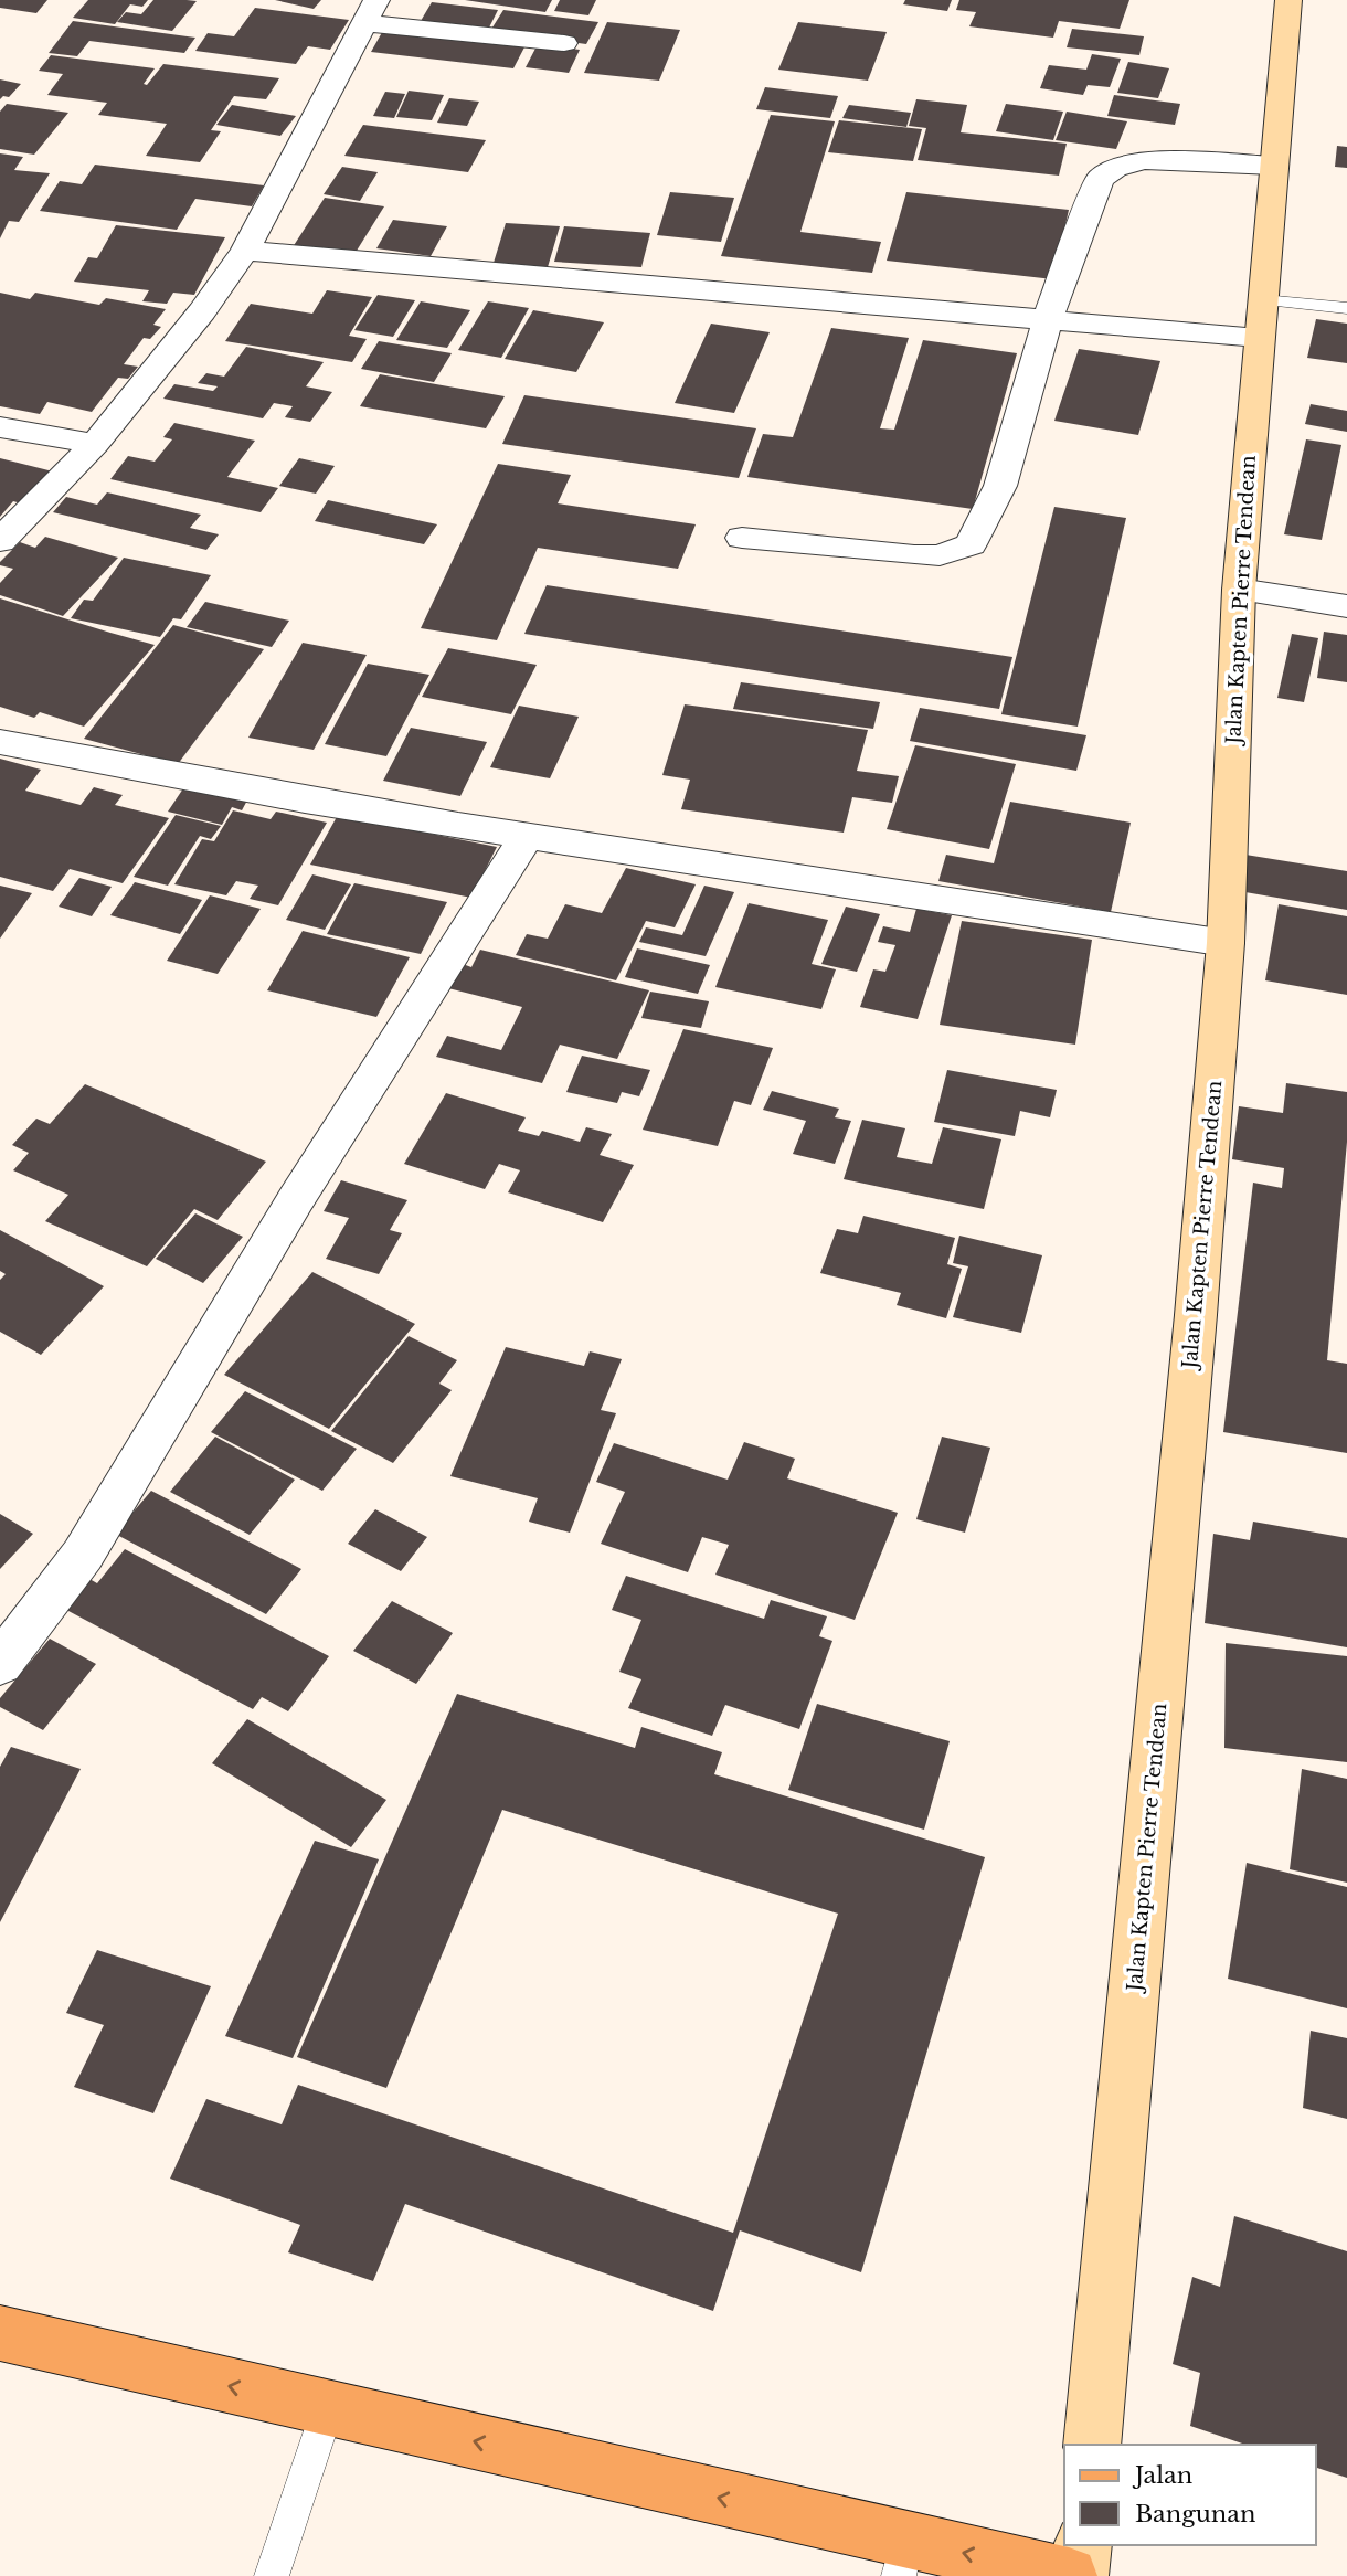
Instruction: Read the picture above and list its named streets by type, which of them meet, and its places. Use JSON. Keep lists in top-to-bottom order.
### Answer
{
  "streets": {
    "main road": ["Jalan Kapten Pierre Tendean"]
  },
  "legend": ["Jalan", "Bangunan"]
}
